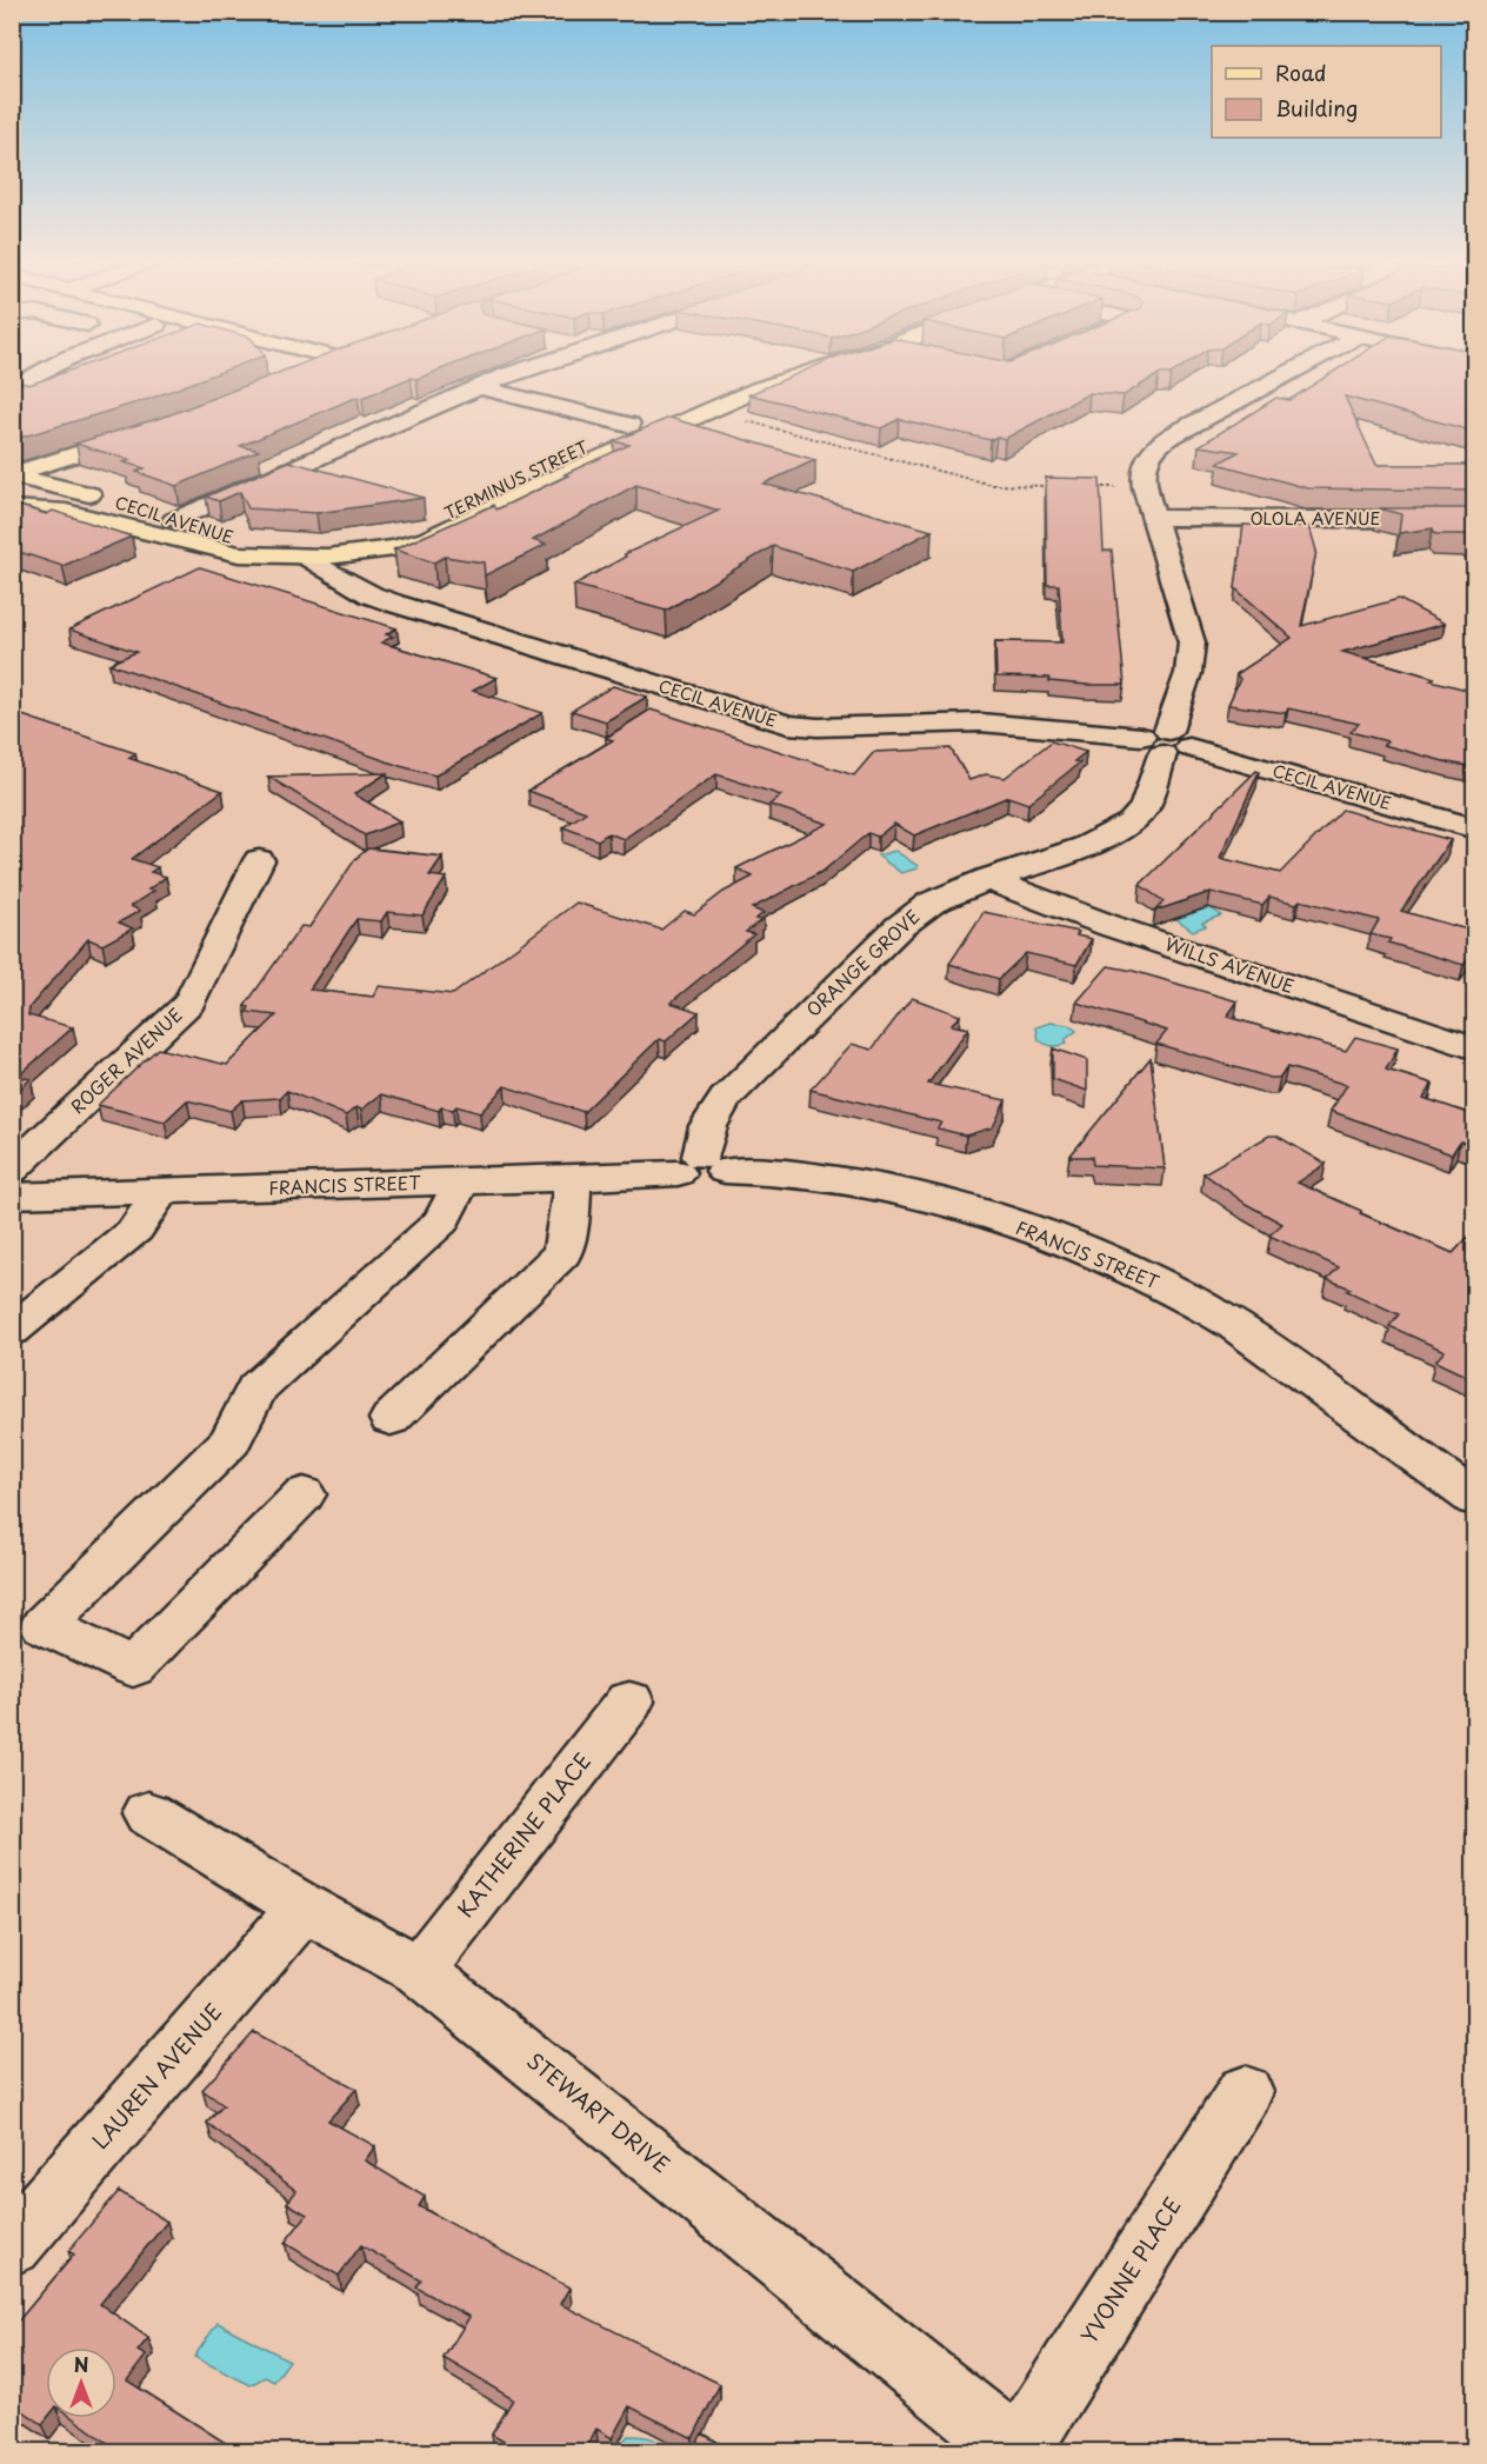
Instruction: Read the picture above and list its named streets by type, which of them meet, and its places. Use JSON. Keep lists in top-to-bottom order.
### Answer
{
  "streets": {
    "main road": ["TERMINUS STREET", "CECIL AVENUE"],
    "street": [
      "OLOLA AVENUE",
      "ORANGE GROVE",
      "WILLS AVENUE",
      "ROGER AVENUE",
      "FRANCIS STREET",
      "KATHERINE PLACE",
      "LAUREN AVENUE",
      "STEWART DRIVE",
      "YVONNE PLACE"
    ]
  },
  "crossings": [
    ["TERMINUS STREET", "CECIL AVENUE"],
    ["OLOLA AVENUE", "ORANGE GROVE"],
    ["CECIL AVENUE", "ORANGE GROVE"],
    ["ORANGE GROVE", "WILLS AVENUE"],
    ["ORANGE GROVE", "FRANCIS STREET"],
    ["KATHERINE PLACE", "STEWART DRIVE"],
    ["LAUREN AVENUE", "STEWART DRIVE"],
    ["STEWART DRIVE", "YVONNE PLACE"]
  ],
  "legend": ["Road", "Building"],
  "north": "top"
}
